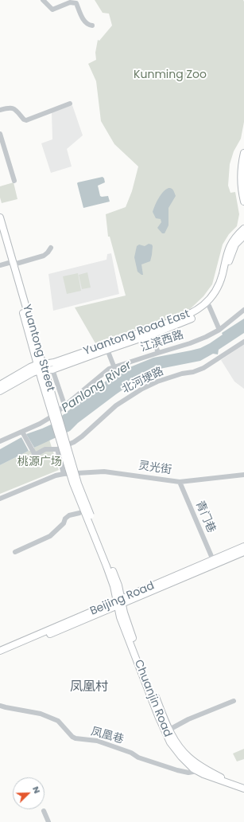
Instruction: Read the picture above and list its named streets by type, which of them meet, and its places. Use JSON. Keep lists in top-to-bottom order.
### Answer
{
  "streets": {
    "main road": [
      "Yuantong Road East",
      "Yuantong Street",
      "Beijing Road",
      "Chuanjin Road"
    ],
    "street": [
      "江滨西路",
      "北河埂路",
      "灵光街",
      "青门巷",
      "凤凰巷"
    ]
  },
  "crossings": [
    ["Yuantong Road East", "Yuantong Street"],
    ["江滨西路", "北河埂路"],
    ["Yuantong Street", "Beijing Road"],
    ["Yuantong Street", "Chuanjin Road"],
    ["灵光街", "青门巷"],
    ["青门巷", "Beijing Road"],
    ["Beijing Road", "Chuanjin Road"],
    ["Chuanjin Road", "凤凰巷"]
  ],
  "districts": ["凤凰村"],
  "water": ["Panlong River"],
  "parks": ["Kunming Zoo", "桃源广场"],
  "north": "top right"
}
